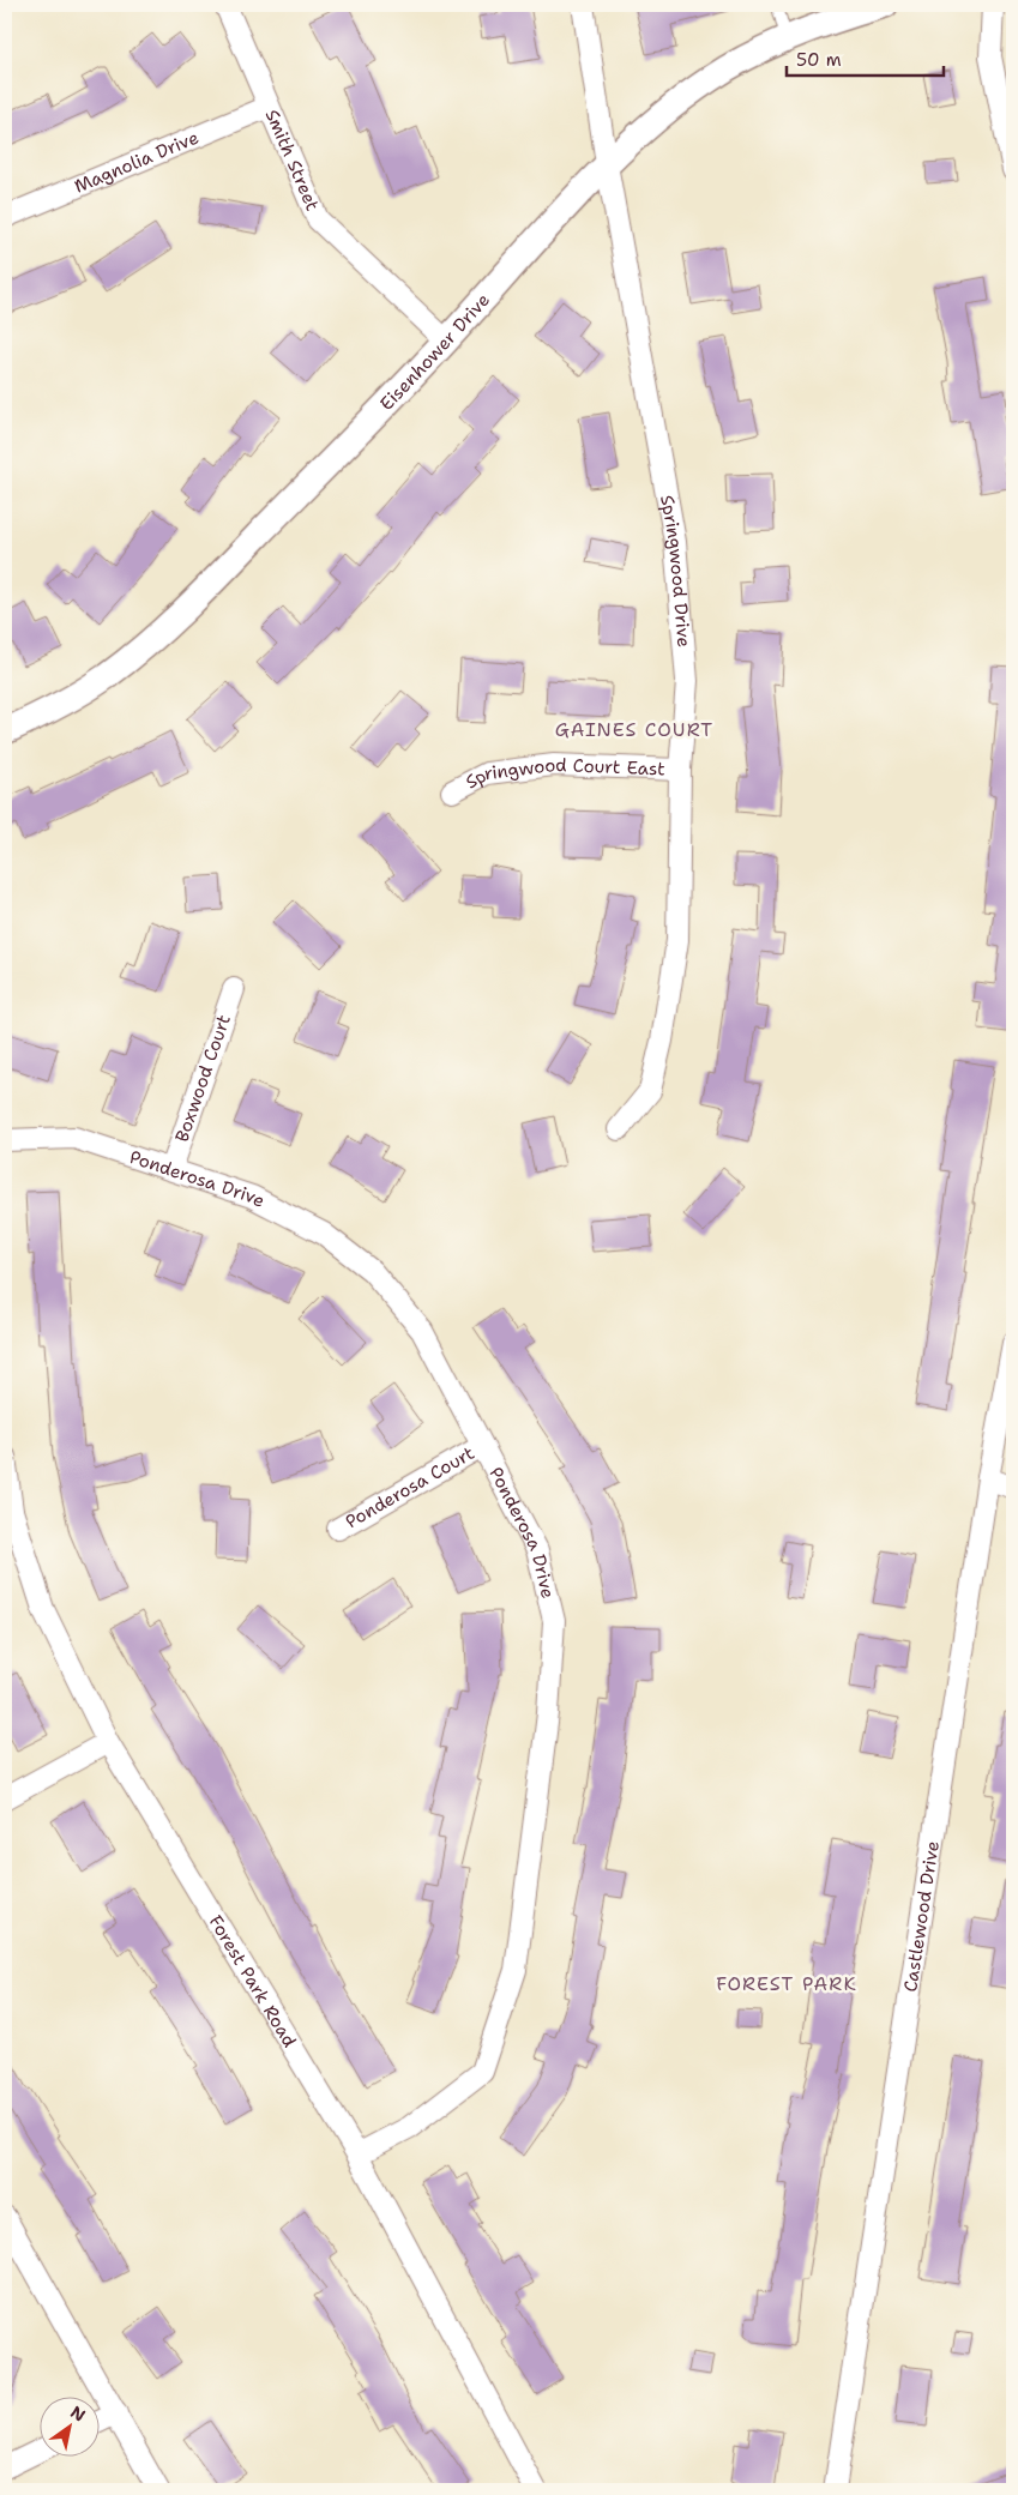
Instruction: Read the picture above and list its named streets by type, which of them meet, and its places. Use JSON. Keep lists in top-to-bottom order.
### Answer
{
  "streets": {
    "street": [
      "Smith Street",
      "Magnolia Drive",
      "Eisenhower Drive",
      "Springwood Drive",
      "Springwood Court East",
      "Boxwood Court",
      "Ponderosa Drive",
      "Ponderosa Court",
      "Castlewood Drive",
      "Forest Park Road"
    ]
  },
  "crossings": [
    ["Smith Street", "Magnolia Drive"],
    ["Smith Street", "Eisenhower Drive"],
    ["Eisenhower Drive", "Springwood Drive"],
    ["Springwood Drive", "Springwood Court East"],
    ["Boxwood Court", "Ponderosa Drive"],
    ["Ponderosa Drive", "Ponderosa Court"],
    ["Ponderosa Drive", "Forest Park Road"]
  ],
  "districts": ["GAINES COURT", "FOREST PARK"],
  "scale_bar": "50 m",
  "north": "top right"
}
